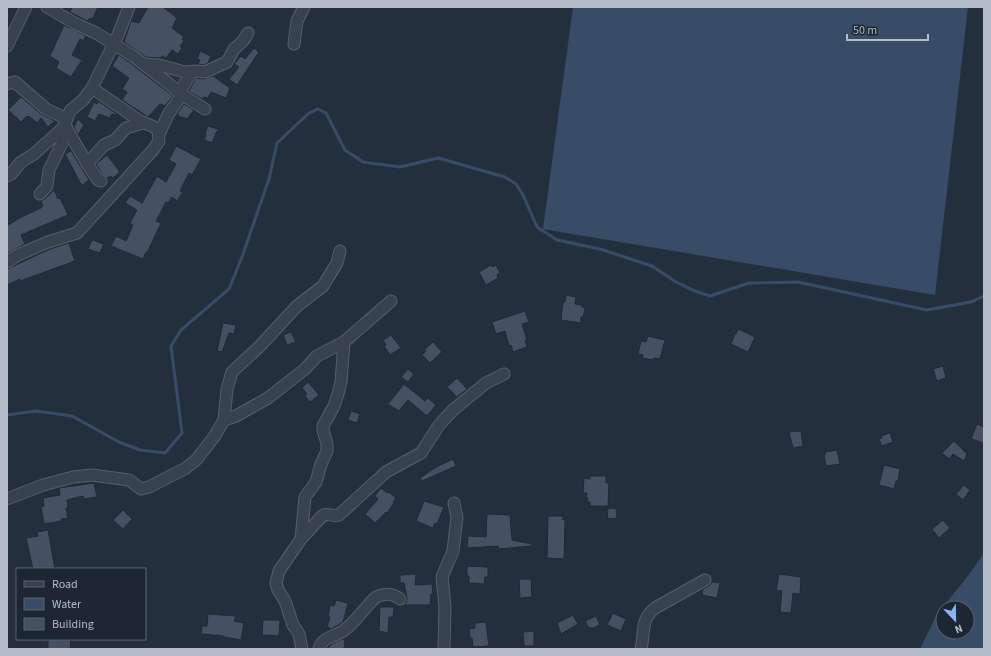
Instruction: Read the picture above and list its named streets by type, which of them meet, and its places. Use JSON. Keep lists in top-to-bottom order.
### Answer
{
  "legend": ["Road", "Water", "Building"],
  "scale_bar": "50 m",
  "north": "bottom"
}
